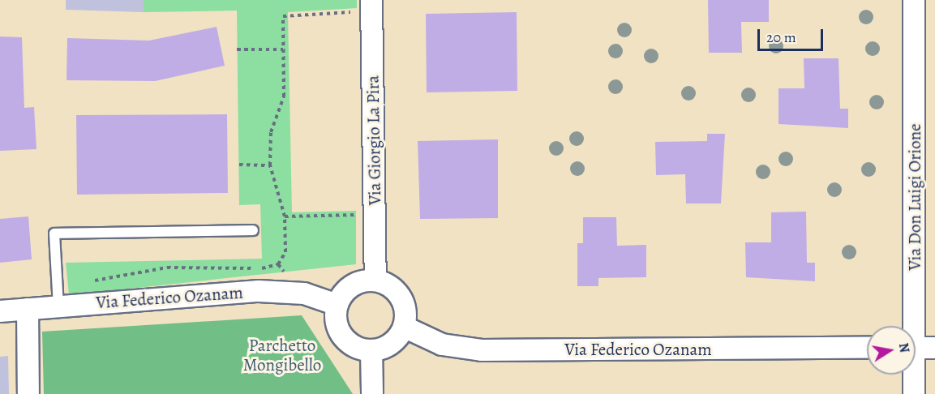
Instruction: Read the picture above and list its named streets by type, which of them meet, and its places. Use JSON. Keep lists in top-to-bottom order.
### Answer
{
  "streets": {
    "street": ["Via Giorgio La Pira", "Via Don Luigi Orione", "Via Federico Ozanam"]
  },
  "crossings": [
    ["Via Giorgio La Pira", "Via Federico Ozanam"]
  ],
  "parks": ["Parchetto Mongibello"],
  "scale_bar": "20 m",
  "north": "right"
}
